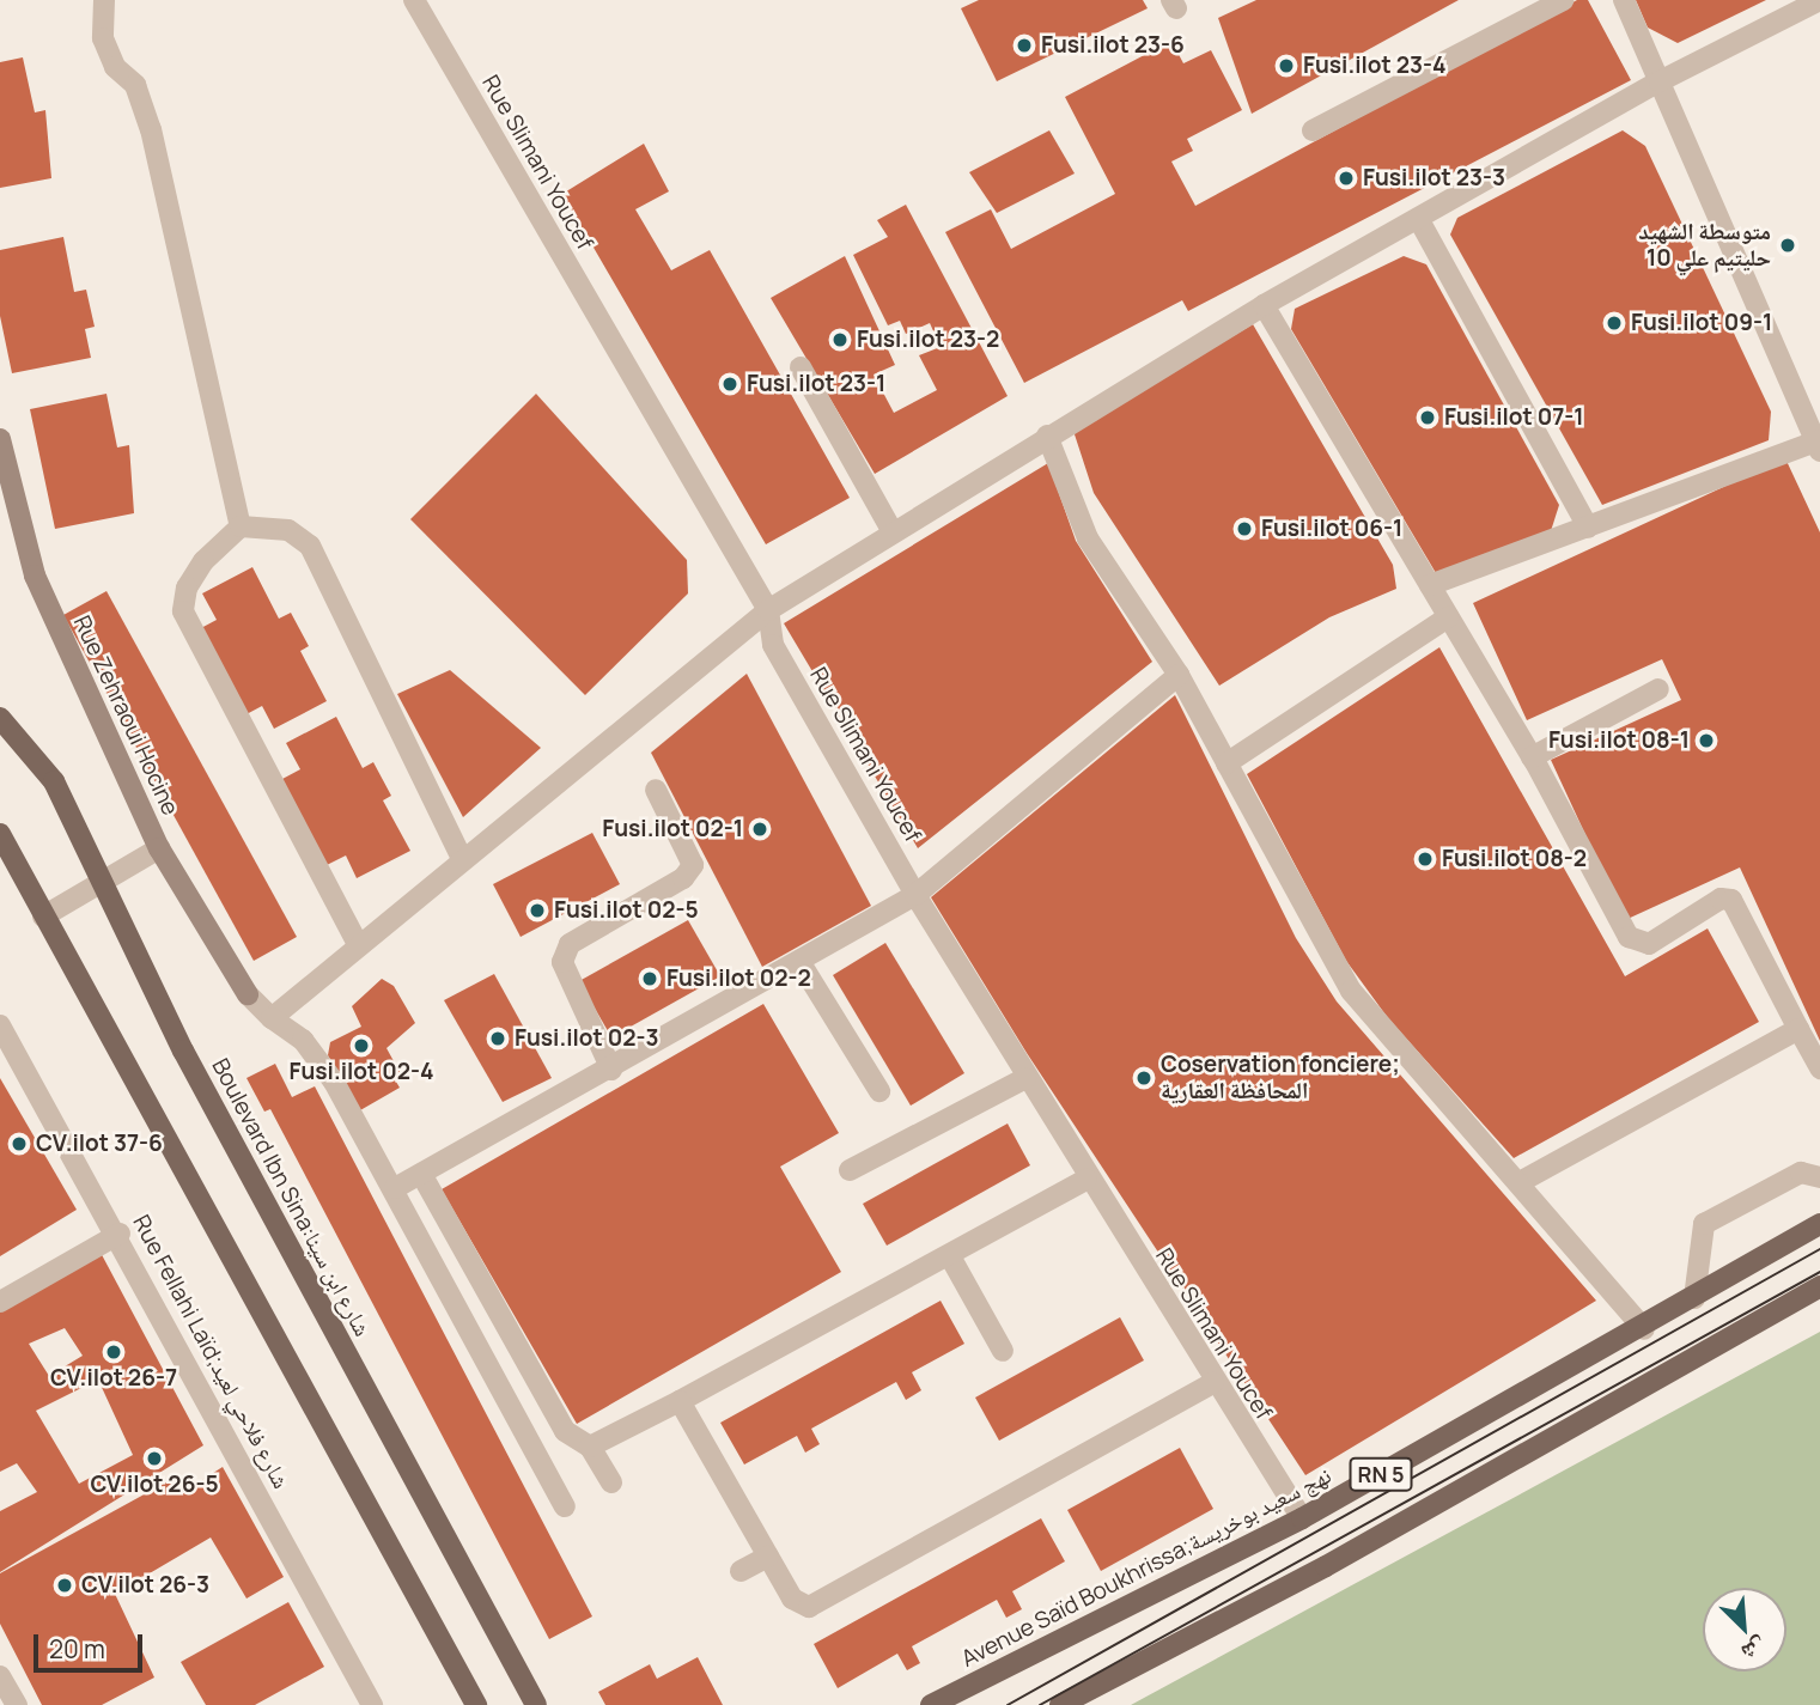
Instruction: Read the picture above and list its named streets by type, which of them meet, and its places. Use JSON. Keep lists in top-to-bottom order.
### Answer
{
  "streets": {
    "main road": ["Boulevard Ibn Sina:شارع ابن سينا", "RN 5", "Avenue Saïd Boukhrissa;نهج سعيد بوخريسة"],
    "street": ["Rue Slimani Youcef", "Rue Zehraoui Hocine", "Rue Fellahi Laïd;شارع فلاحي لعيد"]
  },
  "crossings": [
    ["Rue Slimani Youcef", "Avenue Saïd Boukhrissa;نهج سعيد بوخريسة"]
  ],
  "places": [
    "Fusi.ilot 23-6",
    "Fusi.ilot 23-4",
    "Fusi.ilot 23-3",
    "متوسطة الشهيد حليتيم علي 10",
    "Fusi.ilot 09-1",
    "Fusi.ilot 23-2",
    "Fusi.ilot 23-1",
    "Fusi.ilot 07-1",
    "Fusi.ilot 06-1",
    "Fusi.ilot 08-1",
    "Fusi.ilot 02-1",
    "Fusi.ilot 08-2",
    "Fusi.ilot 02-5",
    "Fusi.ilot 02-2",
    "Fusi.ilot 02-3",
    "Fusi.ilot 02-4",
    "Coservation fonciere; المحافظة العقارية",
    "CV.ilot 37-6",
    "CV.ilot 26-7",
    "CV.ilot 26-5",
    "CV.ilot 26-3"
  ],
  "scale_bar": "20 m",
  "north": "bottom right"
}
